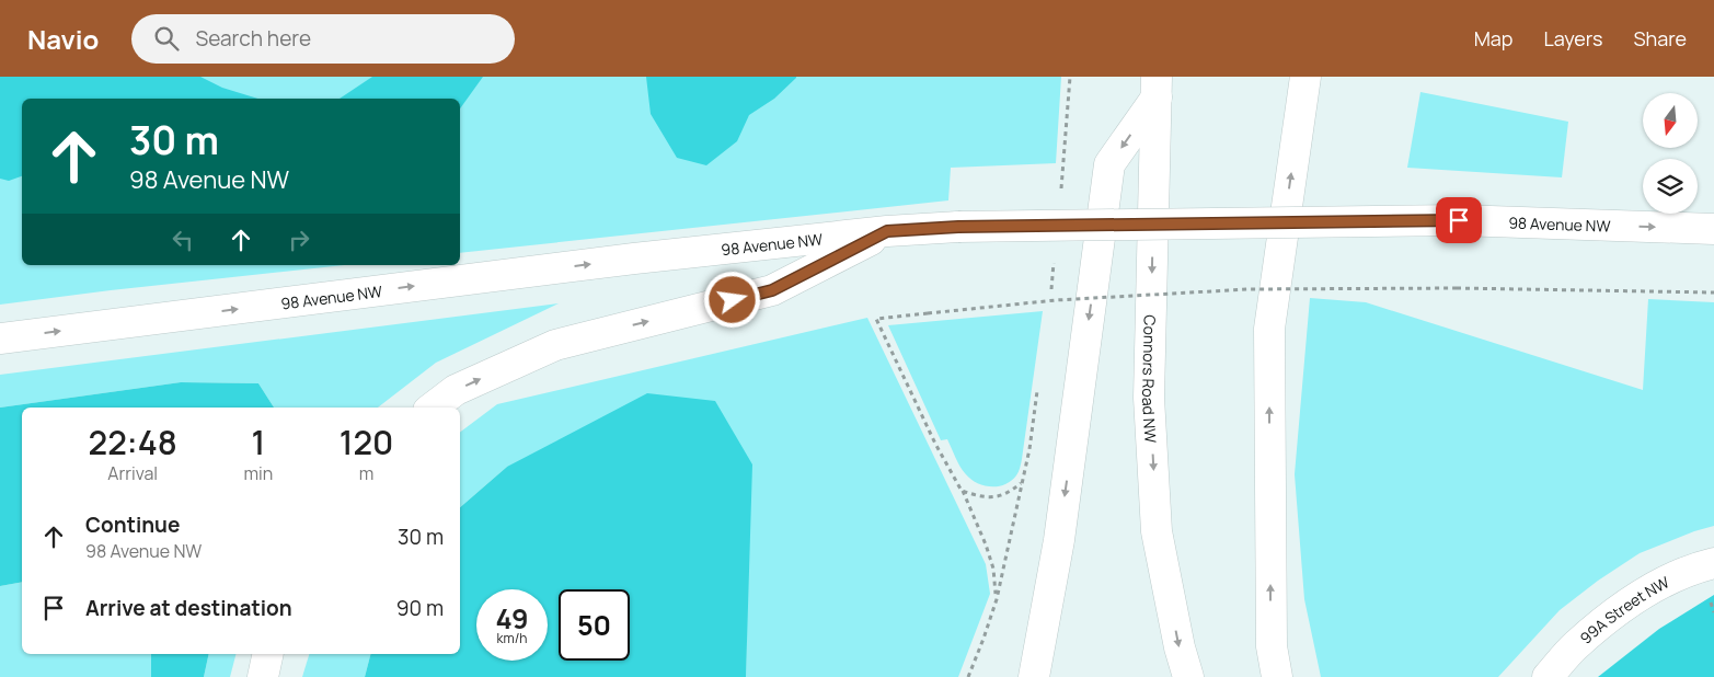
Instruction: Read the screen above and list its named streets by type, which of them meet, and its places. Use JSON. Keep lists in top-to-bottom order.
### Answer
{
  "streets": {
    "main road": ["98 Avenue NW", "Connors Road NW", "99A Street NW"]
  },
  "one_way": ["98 Avenue NW"],
  "north": "bottom",
  "page": {
    "header": "Navio",
    "search": "Search here",
    "nav": ["Map", "Layers", "Share"],
    "turn": ["30 m", "98 Avenue NW"],
    "eta": [
      "22:48",
      "Arrival",
      "1",
      "min",
      "120",
      "m"
    ],
    "list": [
      {
        "name": "Continue",
        "note": "98 Avenue NW",
        "value": "30 m"
      },
      {
        "name": "Arrive at destination",
        "value": "90 m"
      }
    ],
    "speed": "49 km/h",
    "limit": "50"
  }
}
